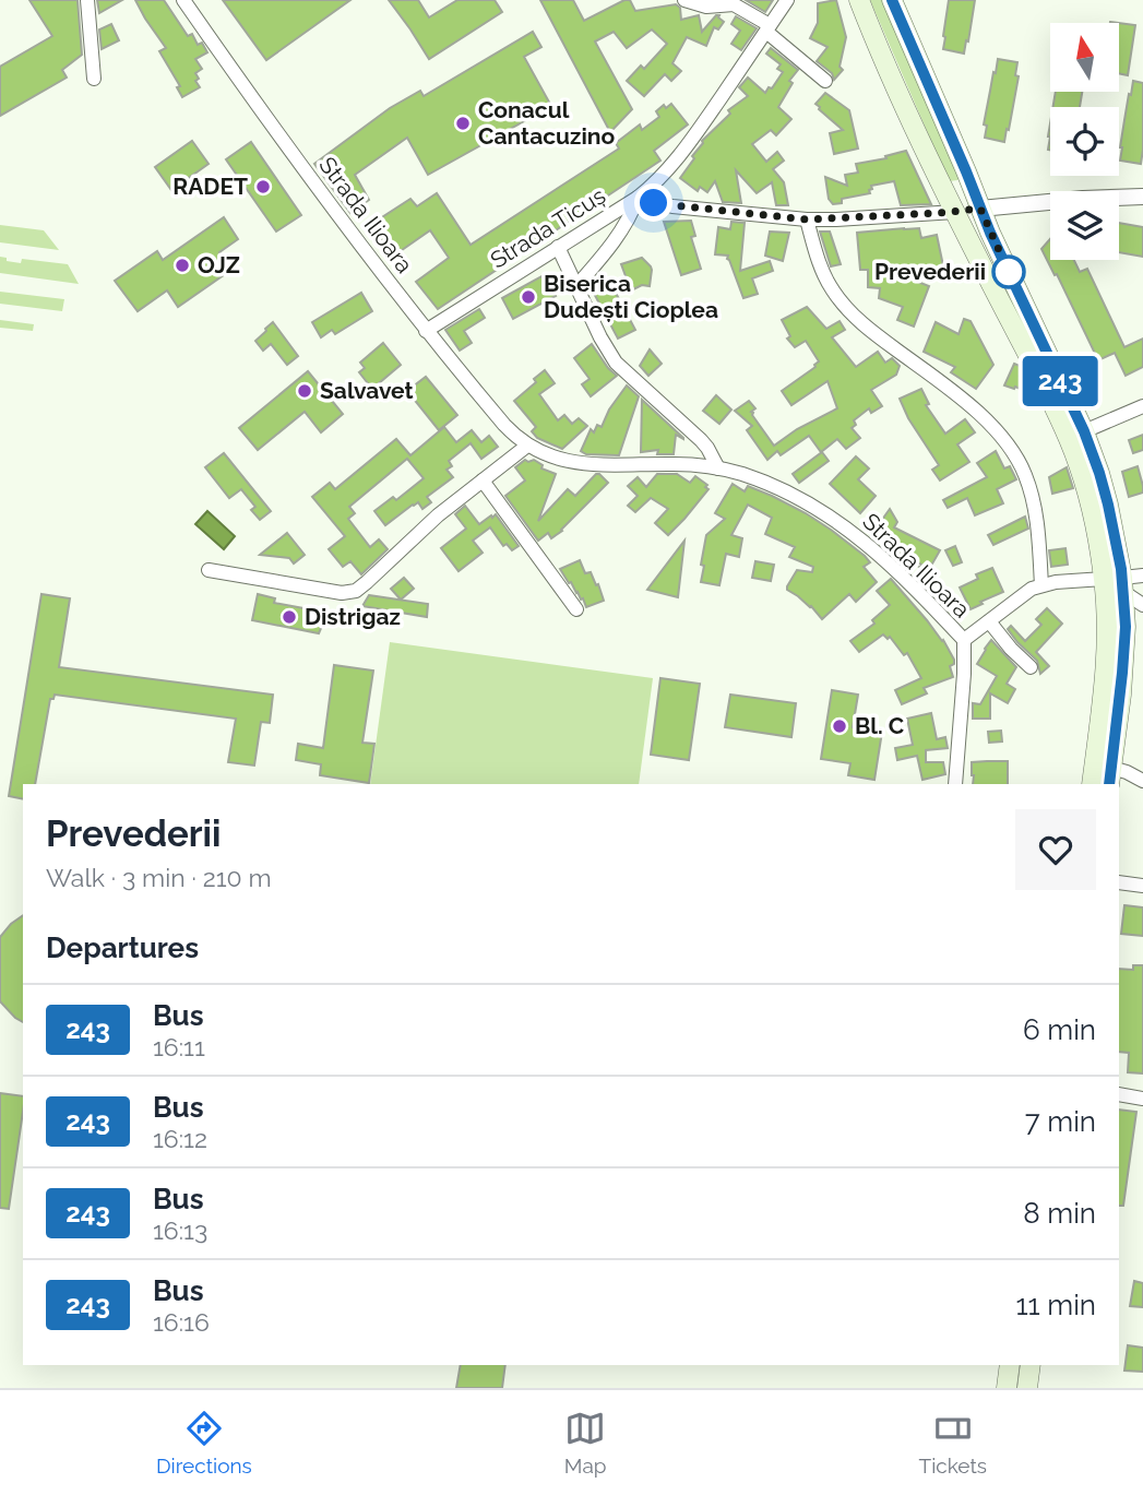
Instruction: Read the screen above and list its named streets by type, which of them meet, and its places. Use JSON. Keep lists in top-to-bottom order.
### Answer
{
  "streets": {
    "street": ["Strada Ilioara", "Strada Ticuș"]
  },
  "crossings": [
    ["Strada Ilioara", "Strada Ticuș"]
  ],
  "places": [
    "Conacul Cantacuzino",
    "RADET",
    "OJZ",
    "Prevederii",
    "Biserica Dudești Cioplea",
    "Salvavet",
    "Distrigaz",
    "Bl. C"
  ],
  "lines": ["bus line 243"],
  "north": "top",
  "page": {
    "on_map": "243",
    "heading": [
      ["Prevederii", "Walk · 3 min · 210 m"],
      "Departures"
    ],
    "list": [
      {
        "mark": "243",
        "name": "Bus",
        "note": "16:11",
        "value": "6 min"
      },
      {
        "mark": "243",
        "name": "Bus",
        "note": "16:12",
        "value": "7 min"
      },
      {
        "mark": "243",
        "name": "Bus",
        "note": "16:13",
        "value": "8 min"
      },
      {
        "mark": "243",
        "name": "Bus",
        "note": "16:16",
        "value": "11 min"
      }
    ],
    "tabs": ["Directions", "Map", "Tickets"]
  }
}
